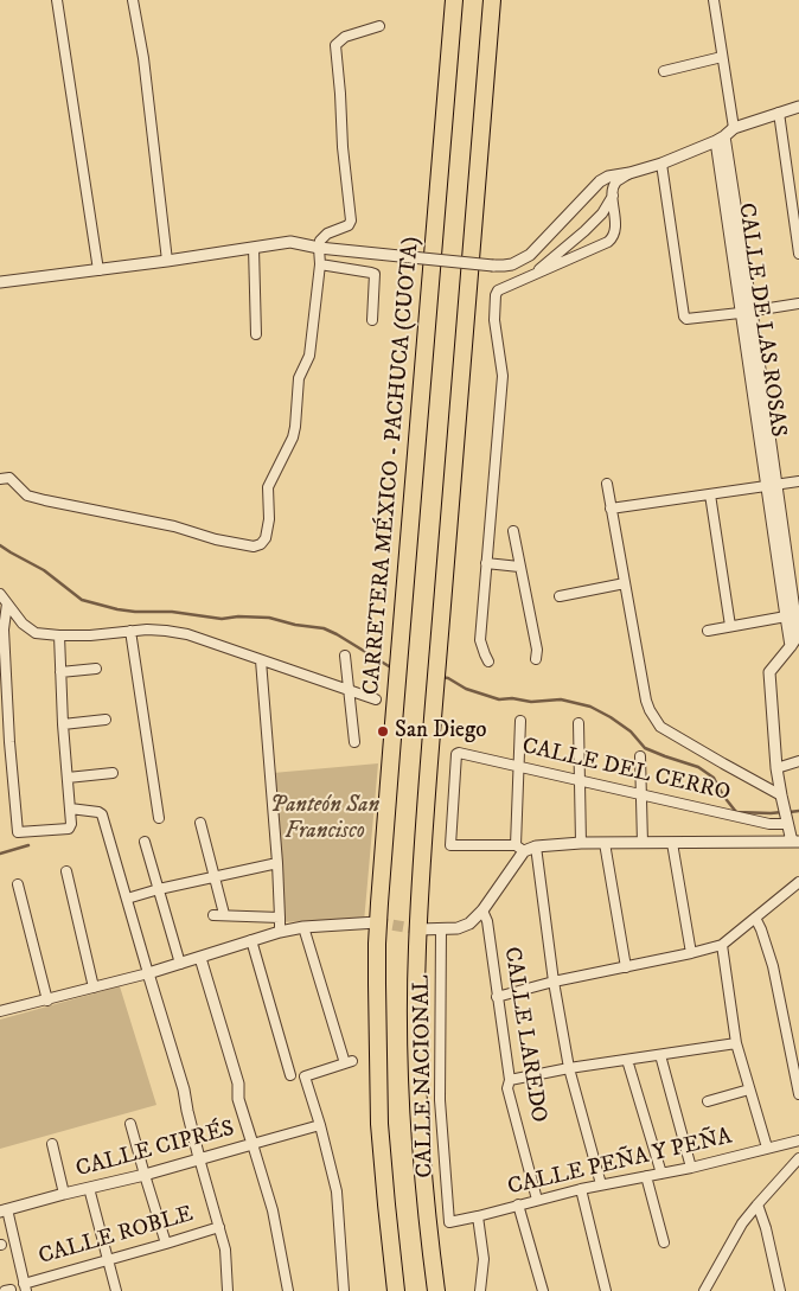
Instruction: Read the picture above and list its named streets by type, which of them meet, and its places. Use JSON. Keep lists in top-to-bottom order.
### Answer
{
  "streets": {
    "highway": ["CARRETERA MÉXICO - PACHUCA (CUOTA)"],
    "street": [
      "CALLE DE LAS ROSAS",
      "CALLE DEL CERRO",
      "CALLE LAREDO",
      "CALLE NACIONAL",
      "CALLE CIPRÉS",
      "CALLE PEÑA Y PEÑA",
      "CALLE ROBLE"
    ]
  },
  "crossings": [
    ["CALLE LAREDO", "CALLE PEÑA Y PEÑA"],
    ["CALLE NACIONAL", "CALLE PEÑA Y PEÑA"]
  ],
  "parks": ["Panteón San Francisco"],
  "places": ["San Diego"]
}
